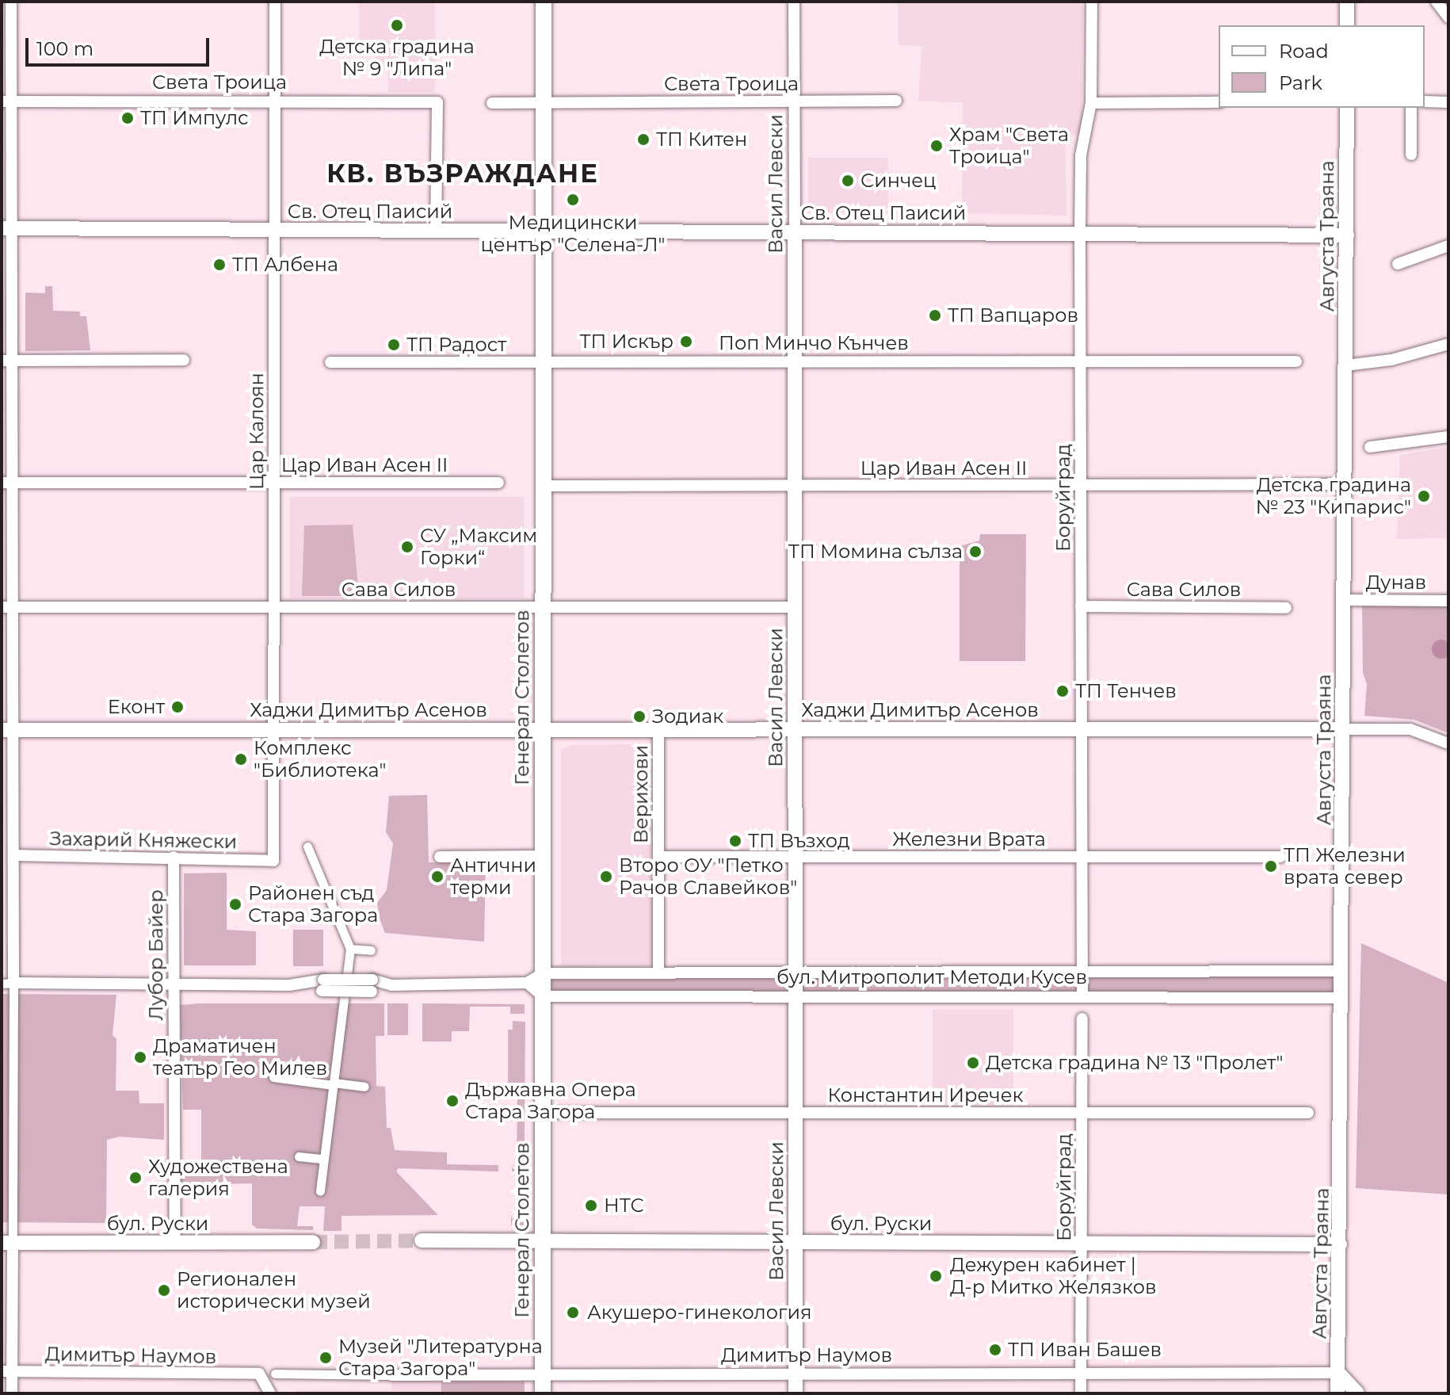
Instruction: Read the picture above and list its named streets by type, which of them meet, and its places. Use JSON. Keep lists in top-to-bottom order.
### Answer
{
  "streets": {
    "main road": ["Генерал Столетов"],
    "street": [
      "Света Троица",
      "Васил Левски",
      "Св. Отец Паисий",
      "Августа Траяна",
      "Поп Минчо Кънчев",
      "Цар Калоян",
      "Цар Иван Асен II",
      "Боруйград",
      "Дунав",
      "Сава Силов",
      "Хаджи Димитър Асенов",
      "Верихови",
      "Железни Врата",
      "Захарий Княжески",
      "Лубор Байер",
      "бул. Митрополит Методи Кусев",
      "Константин Иречек",
      "бул. Руски",
      "Димитър Наумов"
    ]
  },
  "crossings": [
    ["Света Троица", "Васил Левски"],
    ["Света Троица", "Св. Отец Паисий"],
    ["Света Троица", "Цар Калоян"],
    ["Света Троица", "Генерал Столетов"],
    ["Васил Левски", "Св. Отец Паисий"],
    ["Васил Левски", "Поп Минчо Кънчев"],
    ["Васил Левски", "Цар Иван Асен II"],
    ["Васил Левски", "Сава Силов"],
    ["Васил Левски", "Хаджи Димитър Асенов"],
    ["Васил Левски", "Железни Врата"],
    ["Васил Левски", "бул. Митрополит Методи Кусев"],
    ["Васил Левски", "Константин Иречек"],
    ["Васил Левски", "бул. Руски"],
    ["Васил Левски", "Димитър Наумов"],
    ["Св. Отец Паисий", "Августа Траяна"],
    ["Св. Отец Паисий", "Цар Калоян"],
    ["Св. Отец Паисий", "Боруйград"],
    ["Св. Отец Паисий", "Генерал Столетов"],
    ["Августа Траяна", "Цар Иван Асен II"],
    ["Августа Траяна", "Дунав"],
    ["Августа Траяна", "Хаджи Димитър Асенов"],
    ["Августа Траяна", "бул. Митрополит Методи Кусев"],
    ["Августа Траяна", "бул. Руски"],
    ["Августа Траяна", "Димитър Наумов"],
    ["Поп Минчо Кънчев", "Боруйград"],
    ["Поп Минчо Кънчев", "Генерал Столетов"],
    ["Цар Калоян", "Цар Иван Асен II"],
    ["Цар Калоян", "Сава Силов"],
    ["Цар Калоян", "Хаджи Димитър Асенов"],
    ["Цар Калоян", "Захарий Княжески"],
    ["Цар Иван Асен II", "Боруйград"],
    ["Цар Иван Асен II", "Генерал Столетов"],
    ["Боруйград", "Сава Силов"],
    ["Боруйград", "Хаджи Димитър Асенов"],
    ["Боруйград", "Железни Врата"],
    ["Боруйград", "бул. Митрополит Методи Кусев"],
    ["Боруйград", "Константин Иречек"],
    ["Боруйград", "бул. Руски"],
    ["Боруйград", "Димитър Наумов"],
    ["Сава Силов", "Генерал Столетов"],
    ["Генерал Столетов", "Хаджи Димитър Асенов"],
    ["Генерал Столетов", "бул. Митрополит Методи Кусев"],
    ["Генерал Столетов", "Константин Иречек"],
    ["Генерал Столетов", "бул. Руски"],
    ["Генерал Столетов", "Димитър Наумов"],
    ["Хаджи Димитър Асенов", "Верихови"],
    ["Верихови", "Железни Врата"],
    ["Верихови", "бул. Митрополит Методи Кусев"],
    ["Захарий Княжески", "Лубор Байер"],
    ["Лубор Байер", "бул. Руски"]
  ],
  "districts": ["КВ. ВЪЗРАЖДАНЕ"],
  "places": [
    "Детска градина № 9 \"Липа\"",
    "ТП Импулс",
    "ТП Китен",
    "Храм \"Света Троица\"",
    "Синчец",
    "Медицински център \"Селена-Л\"",
    "ТП Албена",
    "ТП Вапцаров",
    "ТП Искър",
    "ТП Радост",
    "Детска градина № 23 \"Кипарис\"",
    "СУ „Максим Горки“",
    "ТП Момина сълза",
    "ТП Тенчев",
    "Еконт",
    "Зодиак",
    "Комплекс \"Библиотека\"",
    "ТП Възход",
    "ТП Железни врата север",
    "Антични терми",
    "Второ ОУ \"Петко Рачов Славейков\"",
    "Районен съд Стара Загора",
    "Драматичен театър Гео Милев",
    "Детска градина № 13 \"Пролет\"",
    "Държавна Опера Стара Загора",
    "Художествена галерия",
    "НТС",
    "Дежурен кабинет | Д-р Митко Желязков",
    "Регионален исторически музей",
    "Акушеро-гинекология",
    "ТП Иван Башев",
    "Музей \"Литературна Стара Загора\""
  ],
  "legend": ["Road", "Park"],
  "scale_bar": "100 m"
}
